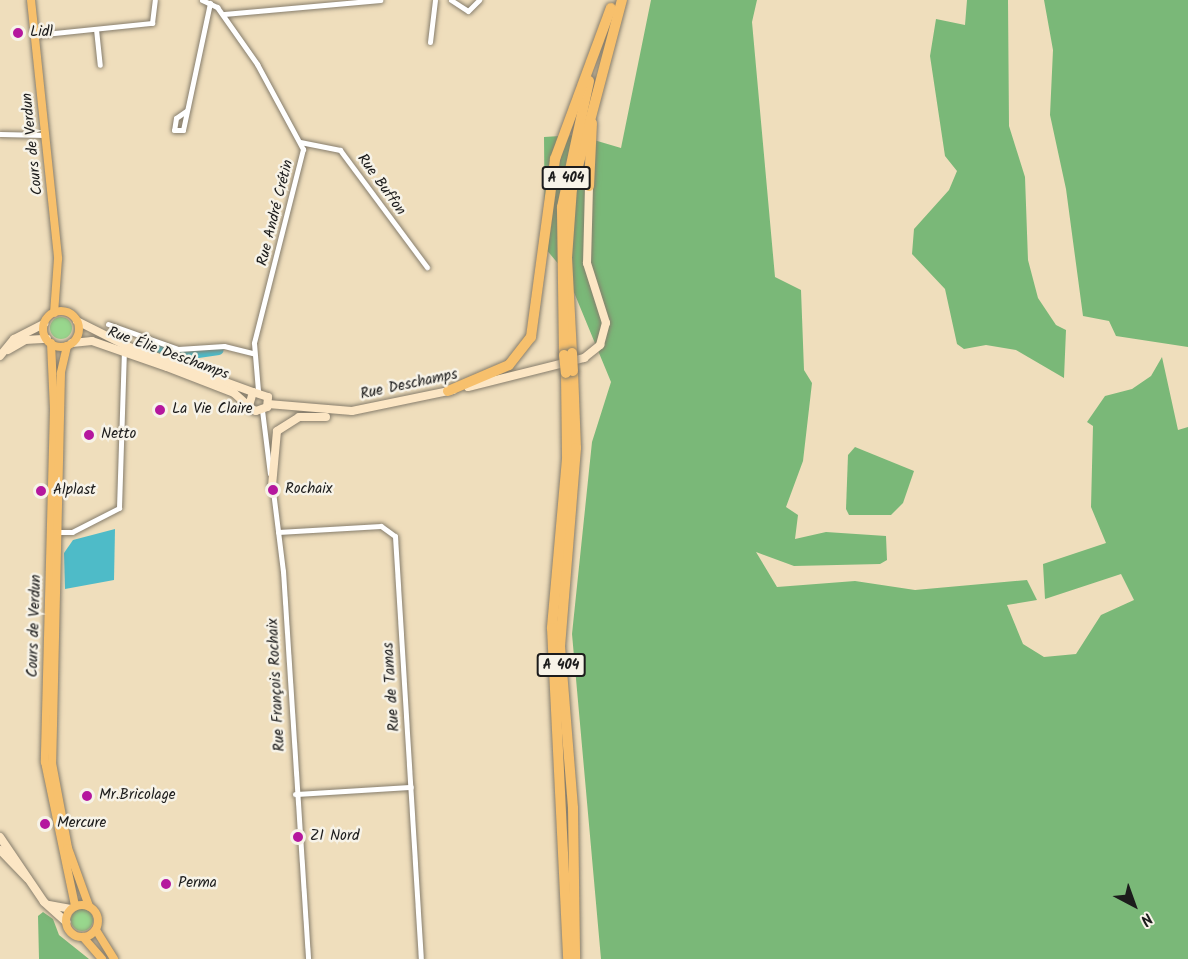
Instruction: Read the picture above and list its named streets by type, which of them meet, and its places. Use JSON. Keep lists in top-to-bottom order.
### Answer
{
  "streets": {
    "highway": ["A 404"],
    "main road": ["Cours de Verdun", "Rue Élie Deschamps", "Rue Deschamps"],
    "street": [
      "Rue Buffon",
      "Rue André Crétin",
      "Rue François Rochaix",
      "Rue de Tamas"
    ]
  },
  "crossings": [
    ["Cours de Verdun", "Rue Élie Deschamps"],
    ["Rue Buffon", "Rue André Crétin"],
    ["Rue André Crétin", "Rue Élie Deschamps"],
    ["Rue Élie Deschamps", "Rue Deschamps"],
    ["Rue Élie Deschamps", "Rue François Rochaix"],
    ["Rue Deschamps", "Rue François Rochaix"],
    ["Rue François Rochaix", "Rue de Tamas"]
  ],
  "places": [
    "Lidl",
    "La Vie Claire",
    "Netto",
    "Rochaix",
    "Alplast",
    "Mr.Bricolage",
    "Mercure",
    "ZI Nord",
    "Perma"
  ],
  "north": "bottom right"
}
